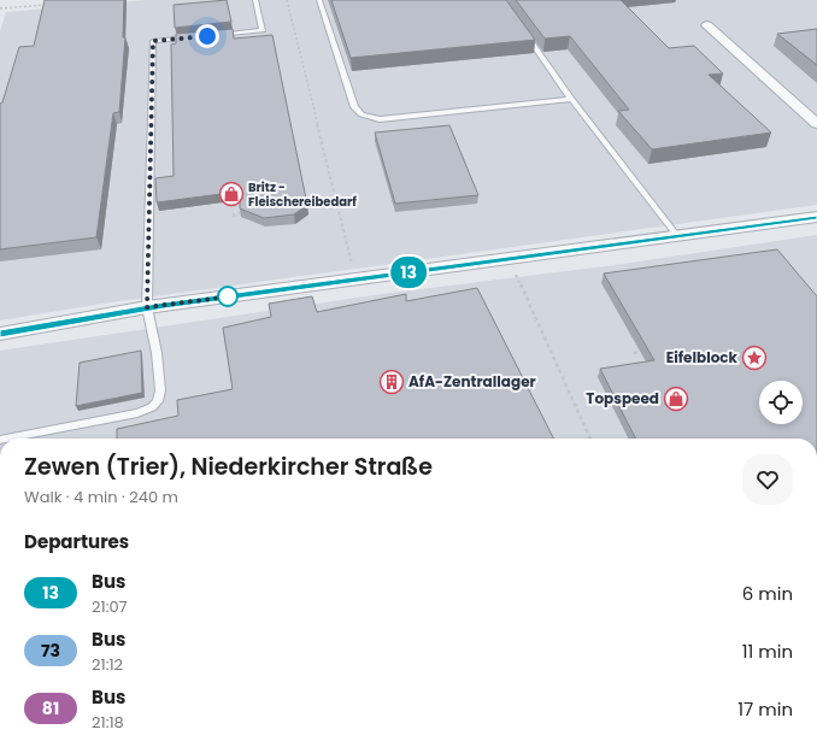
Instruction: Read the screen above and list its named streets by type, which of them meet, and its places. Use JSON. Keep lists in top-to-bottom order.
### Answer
{
  "places": {
    "shop": ["Britz - Fleischereibedarf", "Topspeed"],
    "place": ["Eifelblock"],
    "building": ["AfA-Zentrallager"]
  },
  "lines": ["bus line 13"],
  "page": {
    "on_map": "13",
    "heading": [
      ["Zewen (Trier), Niederkircher Straße", "Walk · 4 min · 240 m"],
      "Departures"
    ],
    "list": [
      {
        "mark": "13",
        "name": "Bus",
        "note": "21:07",
        "value": "6 min"
      },
      {
        "mark": "73",
        "name": "Bus",
        "note": "21:12",
        "value": "11 min"
      },
      {
        "mark": "81",
        "name": "Bus",
        "note": "21:18",
        "value": "17 min"
      }
    ]
  }
}
